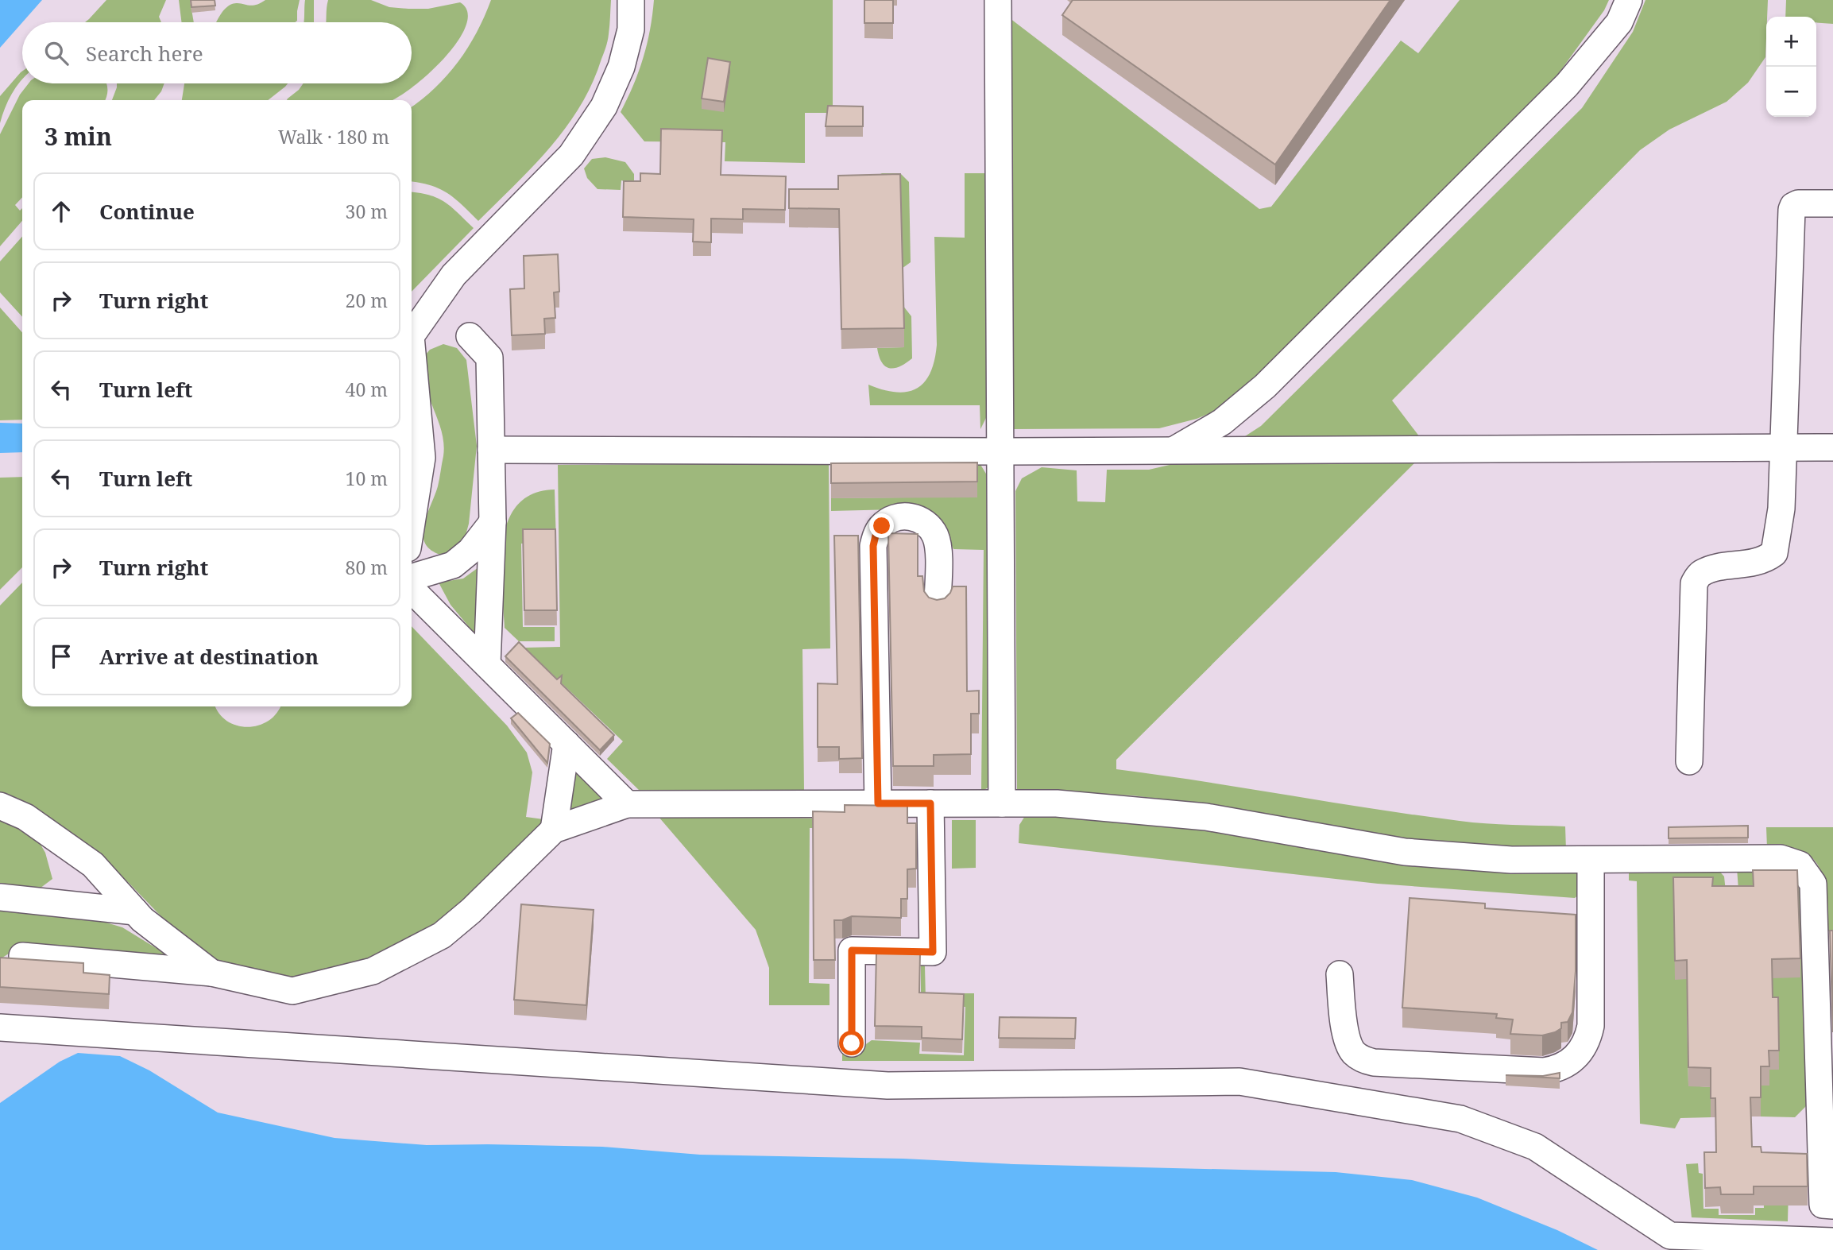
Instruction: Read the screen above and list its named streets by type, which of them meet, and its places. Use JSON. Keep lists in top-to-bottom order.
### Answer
{
  "page": {
    "map_buttons": ["+", "−"],
    "search": "Search here",
    "heading": ["3 min", "Walk · 180 m"],
    "list": [
      ["Continue", "30 m"],
      ["Turn right", "20 m"],
      ["Turn left", "40 m"],
      ["Turn left", "10 m"],
      ["Turn right", "80 m"],
      "Arrive at destination"
    ]
  }
}
